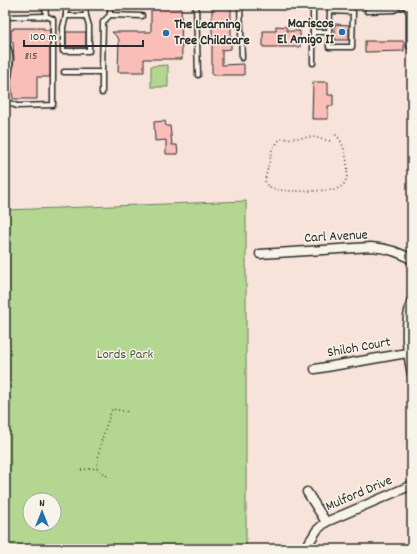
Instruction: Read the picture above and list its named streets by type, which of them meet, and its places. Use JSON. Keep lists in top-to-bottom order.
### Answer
{
  "streets": {
    "street": ["Carl Avenue", "Shiloh Court", "Mulford Drive"]
  },
  "parks": ["Lords Park"],
  "places": ["Mariscos El Amigo II", "The Learning Tree Childcare"],
  "house_numbers": ["815"],
  "scale_bar": "100 m",
  "north": "top"
}
